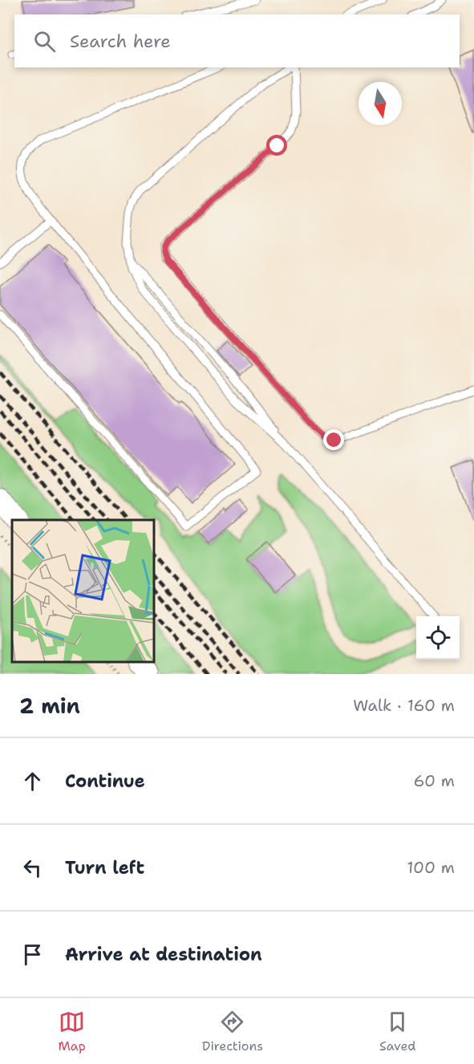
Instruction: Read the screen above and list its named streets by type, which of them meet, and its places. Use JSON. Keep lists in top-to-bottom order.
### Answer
{
  "north": "bottom",
  "page": {
    "search": "Search here",
    "heading": ["2 min", "Walk · 160 m"],
    "list": [
      ["Continue", "60 m"],
      ["Turn left", "100 m"],
      "Arrive at destination"
    ],
    "nav": ["Map", "Directions", "Saved"]
  }
}
